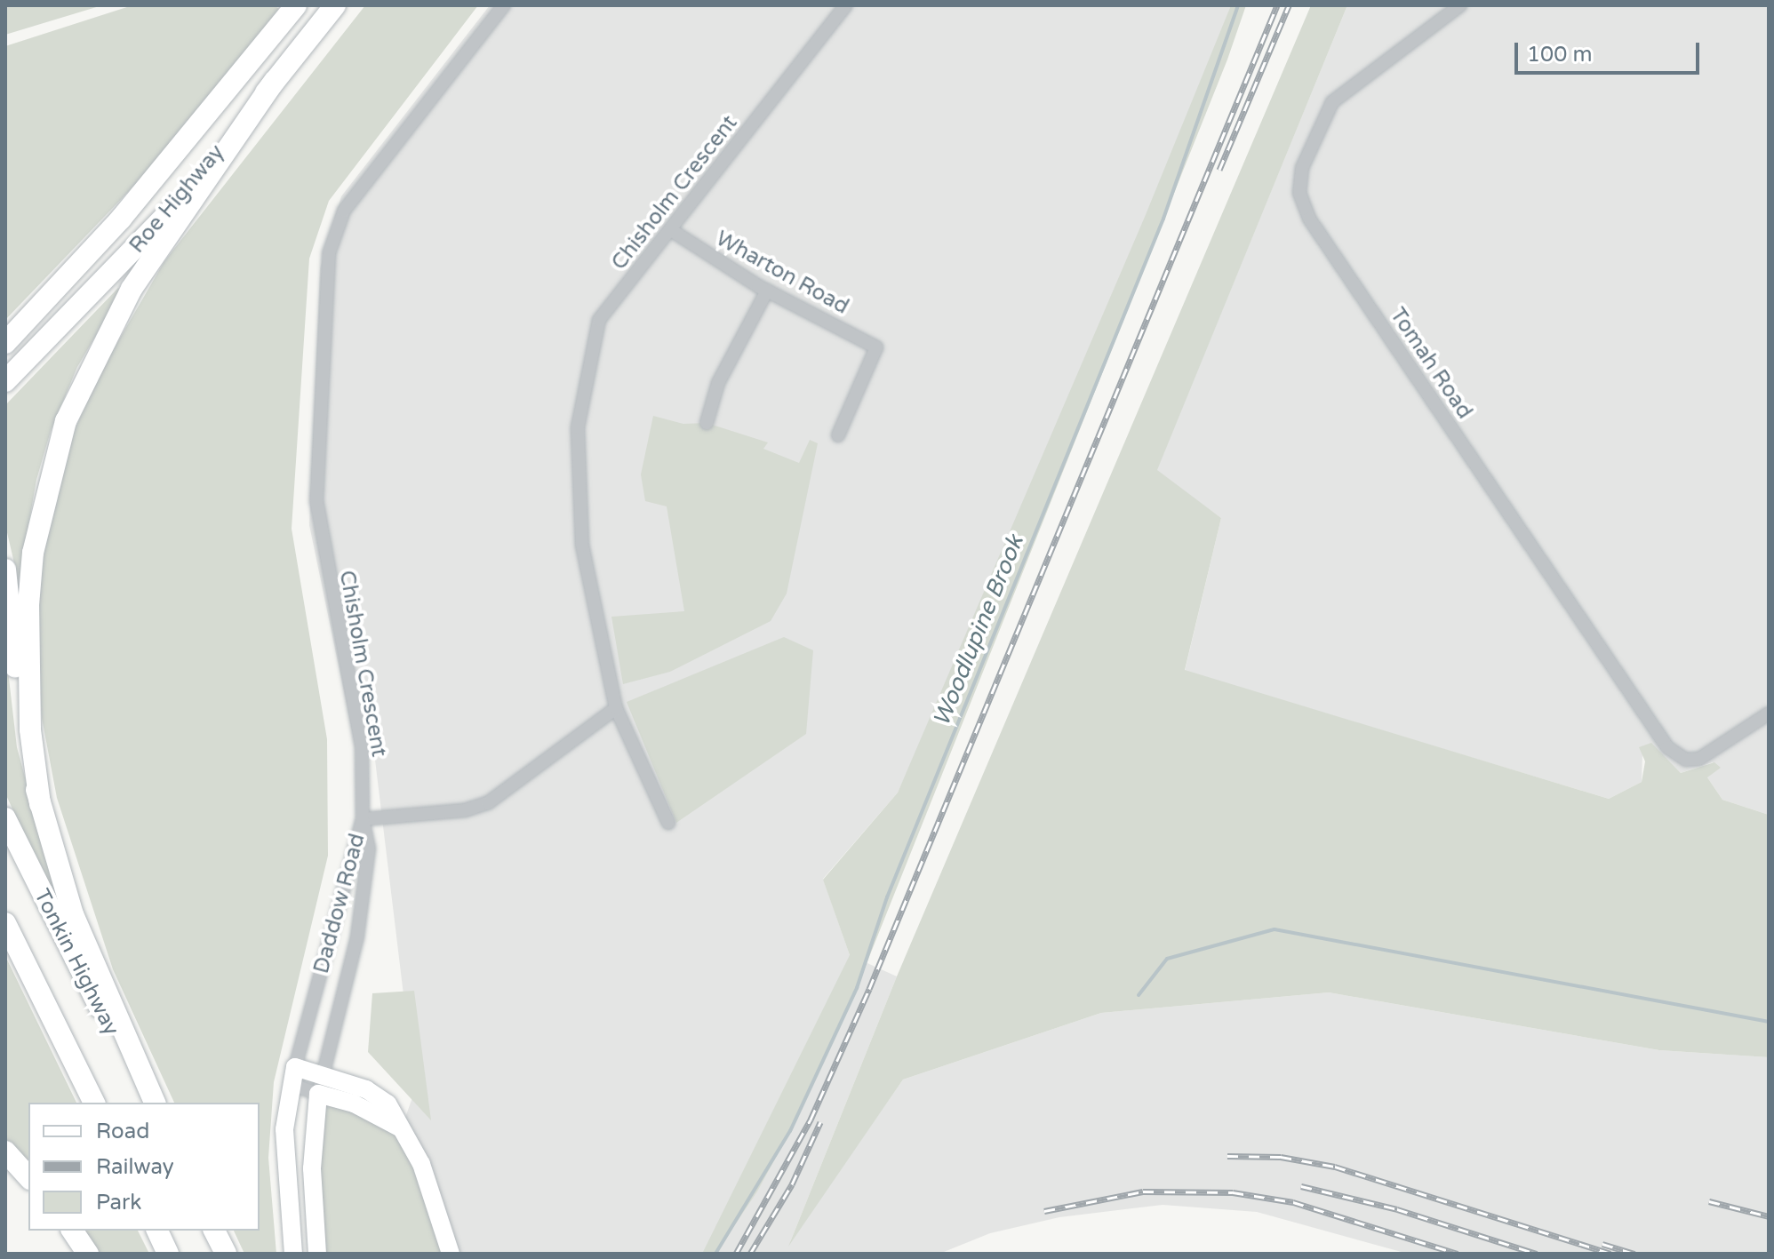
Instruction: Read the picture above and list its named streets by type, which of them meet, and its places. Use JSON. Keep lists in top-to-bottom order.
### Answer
{
  "streets": {
    "highway": ["Roe Highway", "Tonkin Highway"],
    "main road": ["Daddow Road"],
    "street": ["Chisholm Crescent", "Wharton Road", "Tomah Road"]
  },
  "crossings": [
    ["Chisholm Crescent", "Wharton Road"],
    ["Chisholm Crescent", "Daddow Road"]
  ],
  "water": ["Woodlupine Brook"],
  "legend": ["Road", "Railway", "Park"],
  "scale_bar": "100 m"
}
